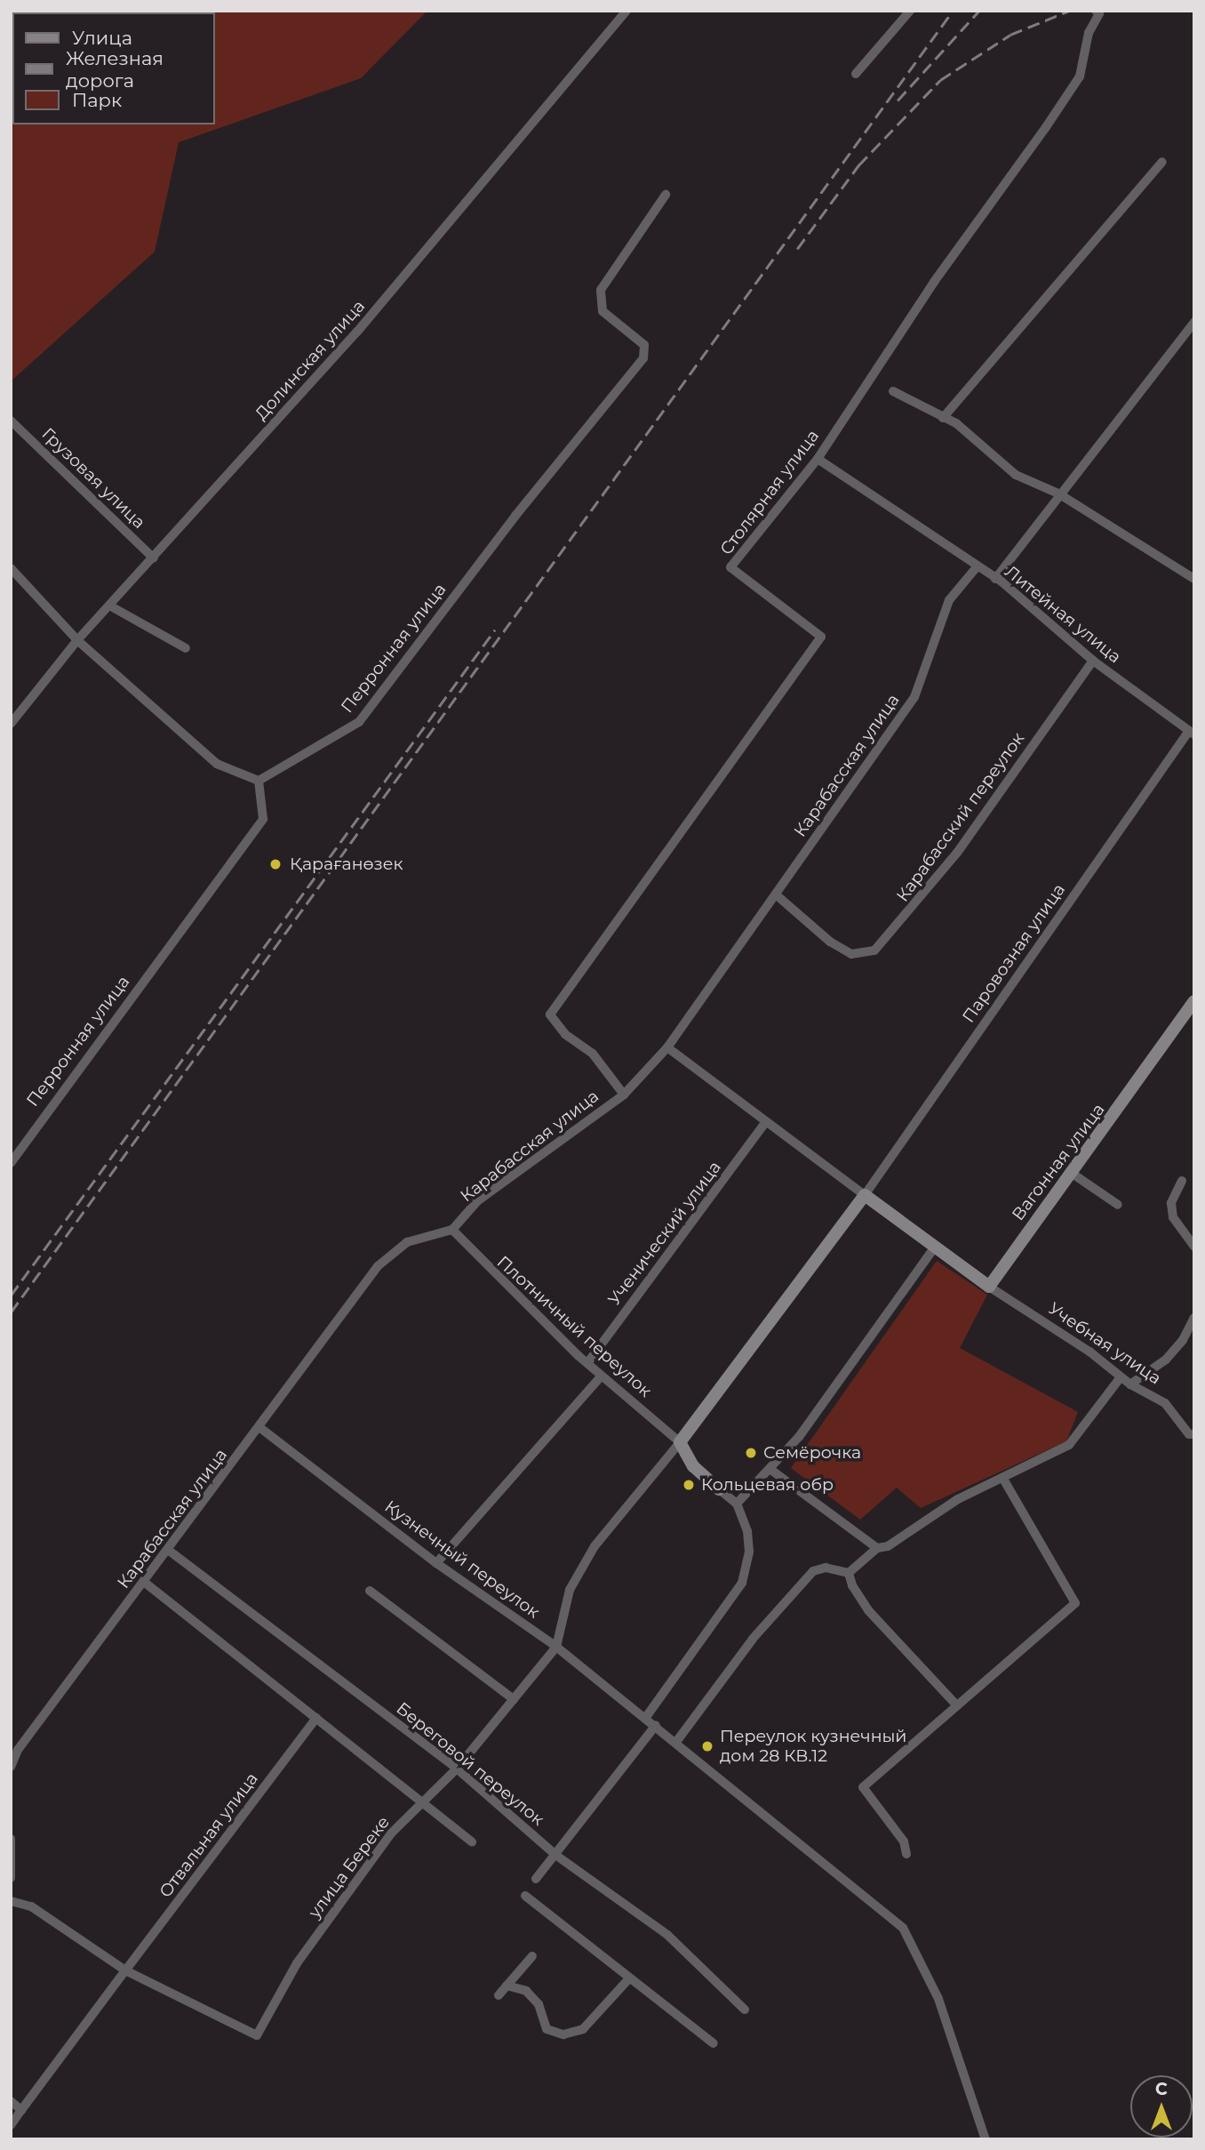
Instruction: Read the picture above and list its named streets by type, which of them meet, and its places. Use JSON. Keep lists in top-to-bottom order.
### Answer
{
  "streets": {
    "street": [
      "Долинская улица",
      "Грузовая улица",
      "Столярная улица",
      "Литейная улица",
      "Перронная улица",
      "Карабасская улица",
      "Карабасский переулок",
      "Паровозная улица",
      "Вагонная улица",
      "Ученический улица",
      "Плотничный переулок",
      "Учебная улица",
      "Кузнечный переулок",
      "Береговой переулок",
      "Отвальная улица",
      "улица Береке"
    ]
  },
  "crossings": [
    ["Долинская улица", "Грузовая улица"],
    ["Столярная улица", "Литейная улица"],
    ["Столярная улица", "Карабасская улица"],
    ["Литейная улица", "Карабасская улица"],
    ["Литейная улица", "Карабасский переулок"],
    ["Литейная улица", "Паровозная улица"],
    ["Карабасская улица", "Карабасский переулок"],
    ["Карабасская улица", "Плотничный переулок"],
    ["Карабасская улица", "Кузнечный переулок"],
    ["Карабасская улица", "Береговой переулок"],
    ["Вагонная улица", "Учебная улица"],
    ["Ученический улица", "Плотничный переулок"],
    ["Кузнечный переулок", "улица Береке"],
    ["Береговой переулок", "улица Береке"],
    ["Отвальная улица", "улица Береке"]
  ],
  "places": [
    "Қарағанөзек",
    "Семёрочка",
    "Кольцевая обр",
    "Переулок кузнечный дом 28 КВ.12"
  ],
  "legend": ["Улица", "Железная дорога", "Парк"],
  "north": "top"
}
